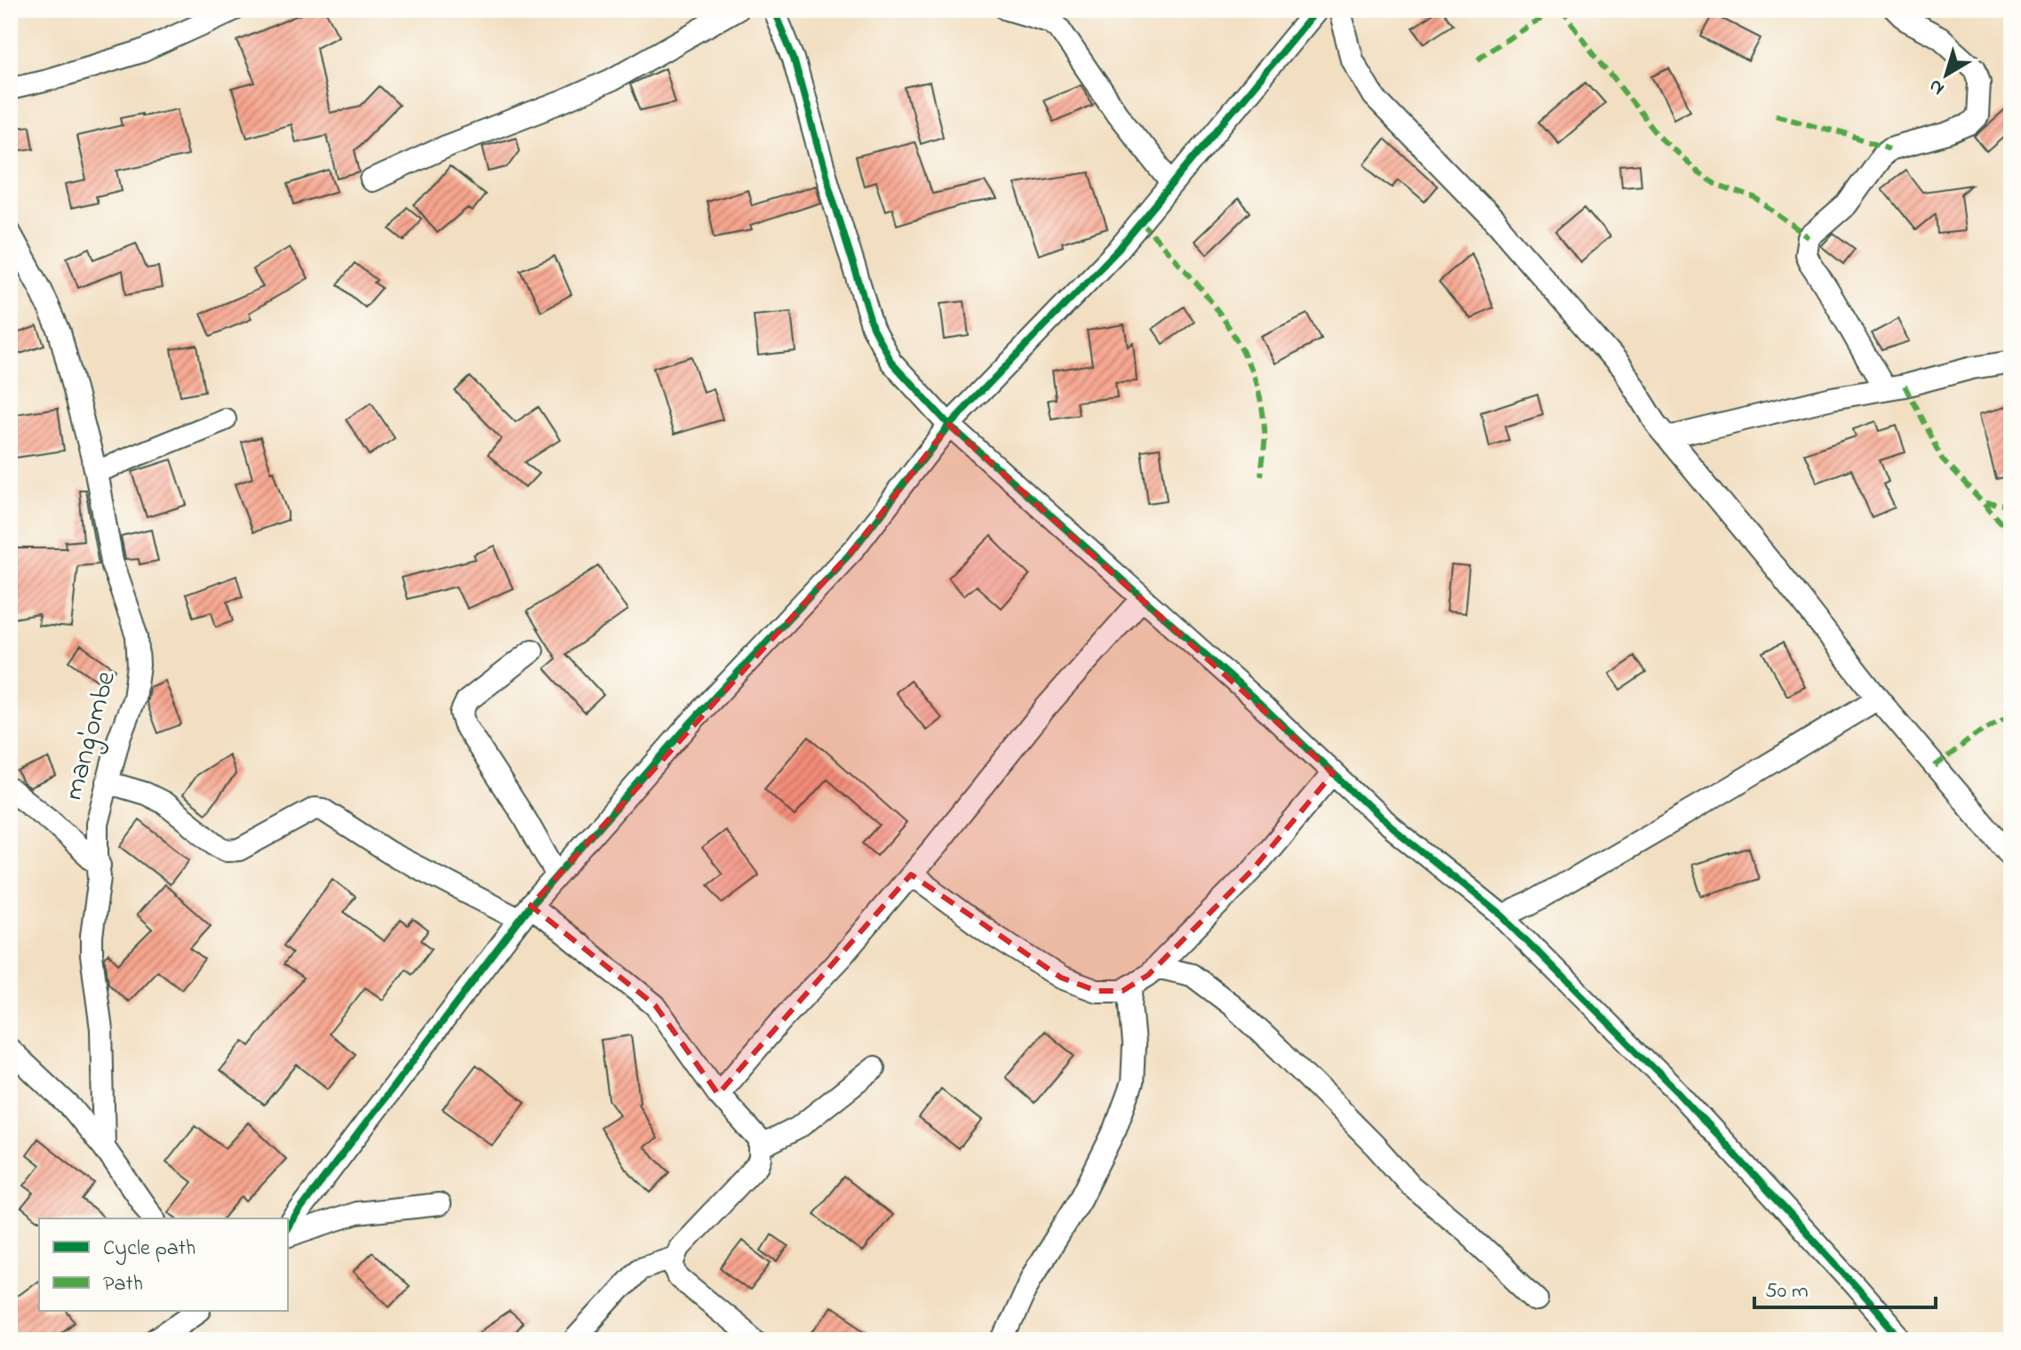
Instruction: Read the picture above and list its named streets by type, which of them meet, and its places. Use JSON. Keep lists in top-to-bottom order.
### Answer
{
  "streets": {
    "street": ["mang'ombe"]
  },
  "legend": ["Cycle path", "Path"],
  "scale_bar": "50 m",
  "north": "bottom left"
}
